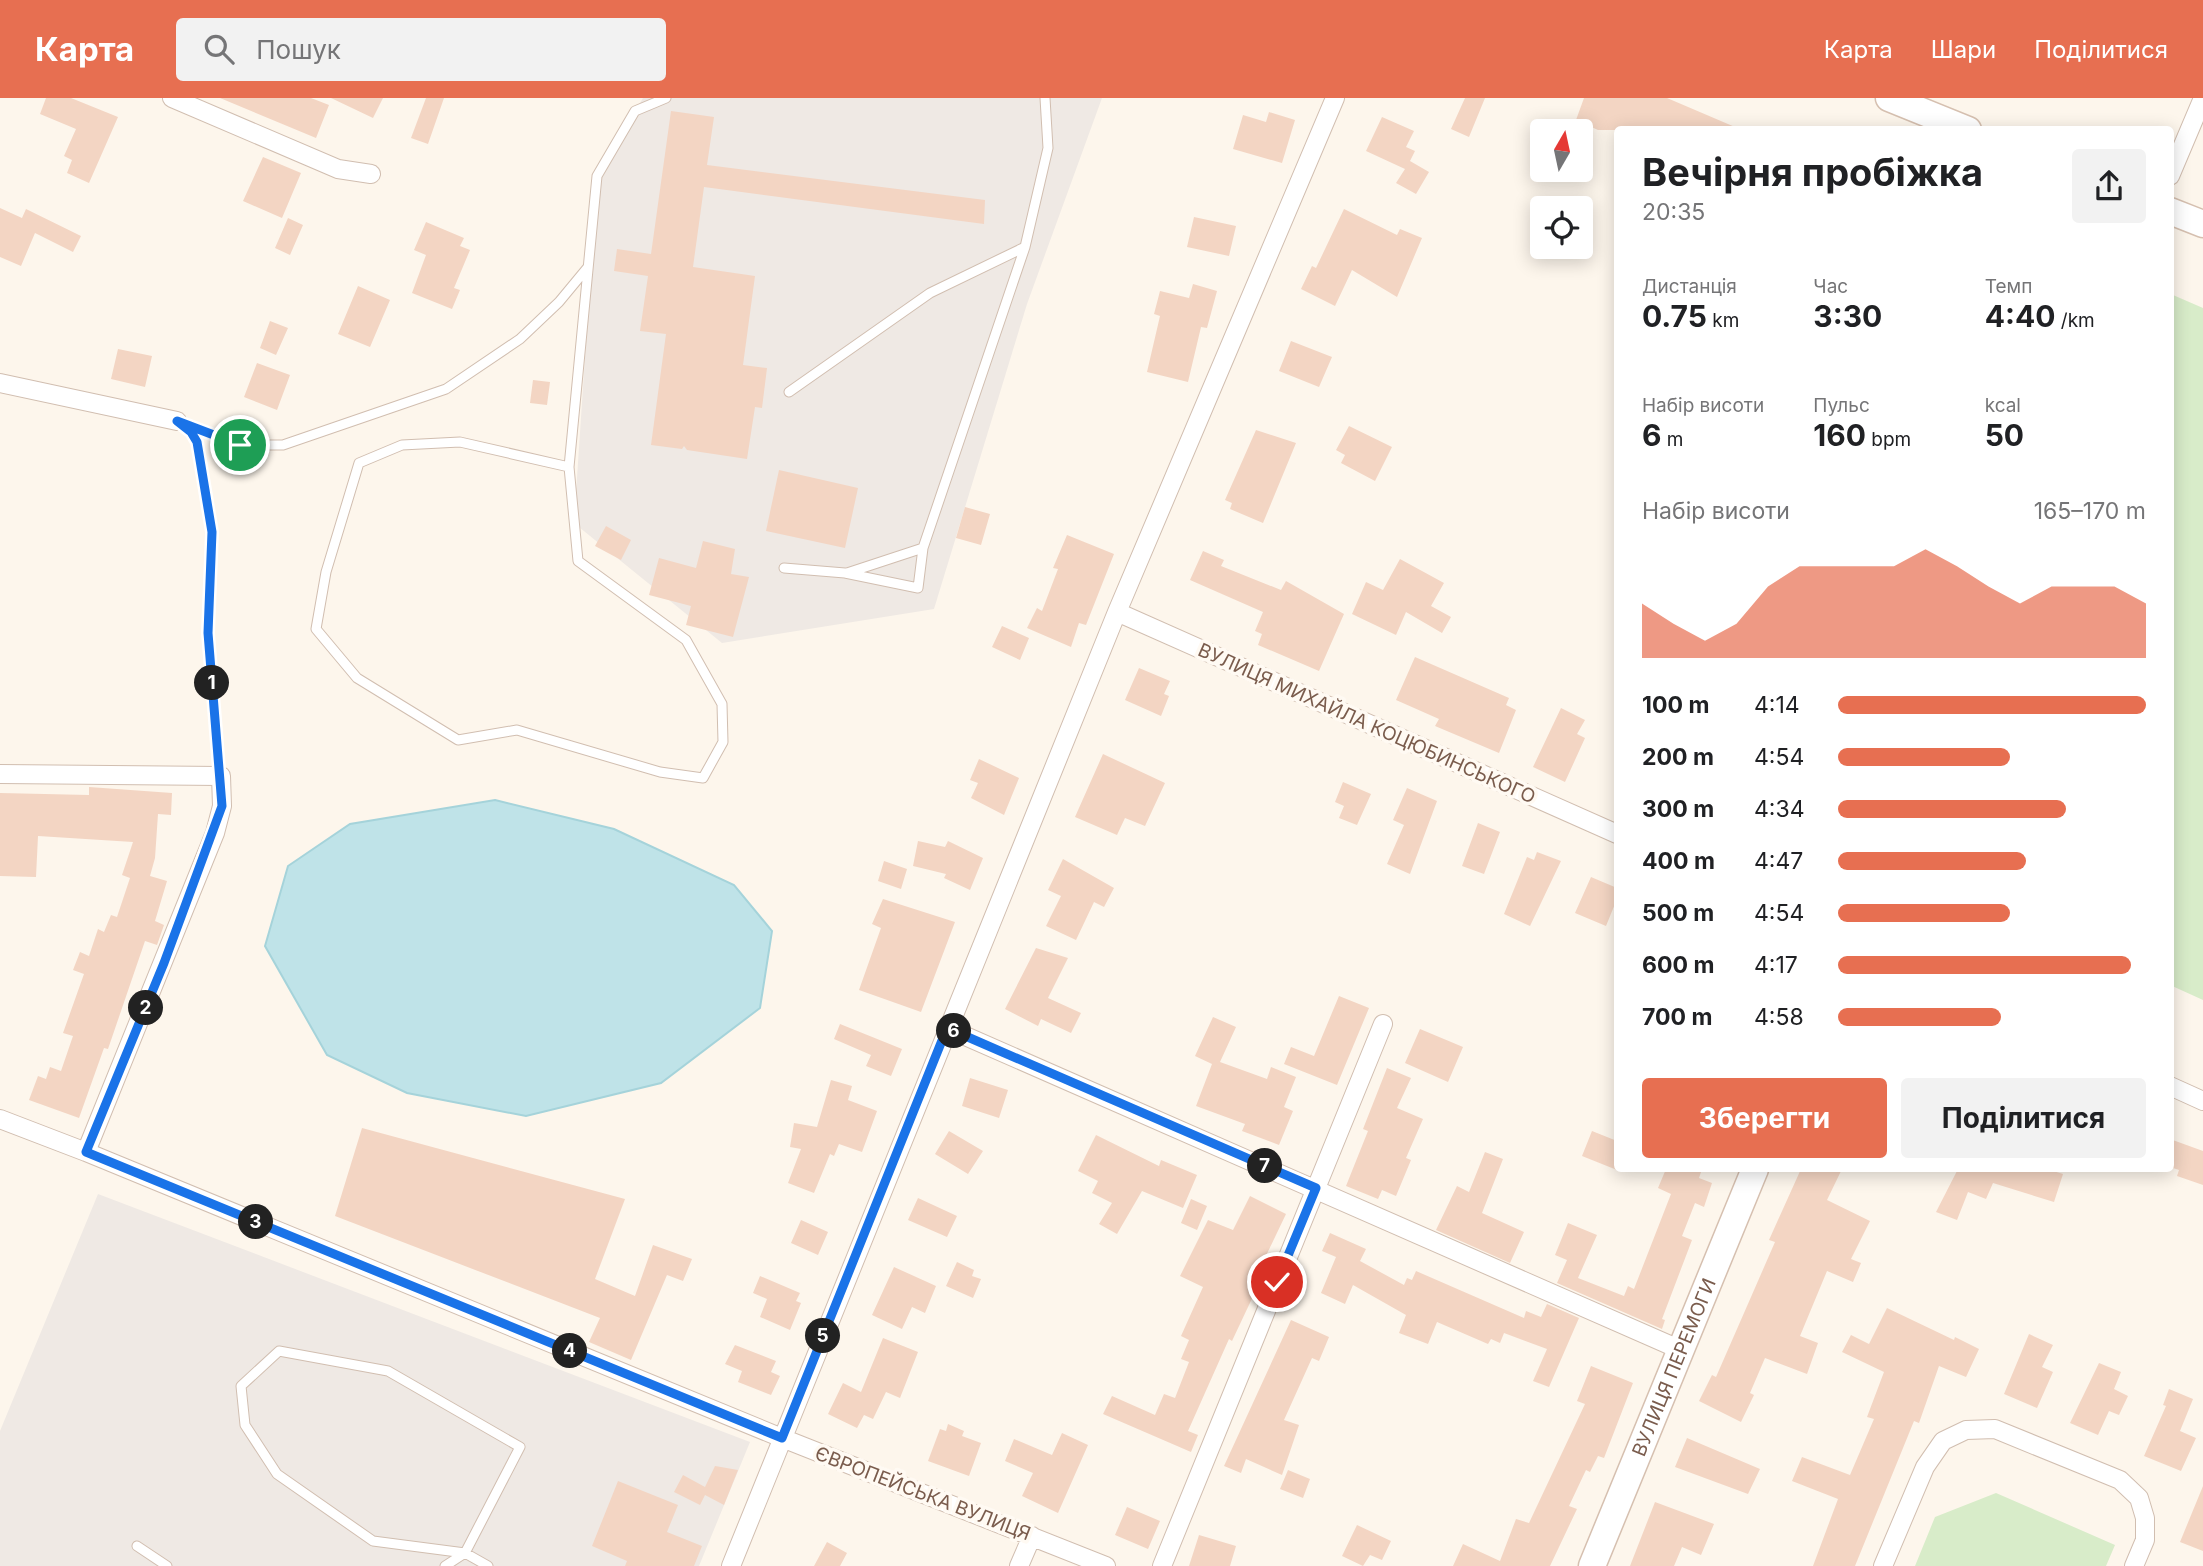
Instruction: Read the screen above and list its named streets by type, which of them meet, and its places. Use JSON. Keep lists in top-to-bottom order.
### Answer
{
  "streets": {
    "street": ["ВУЛИЦЯ МИХАЙЛА КОЦЮБИНСЬКОГО", "ВУЛИЦЯ ПЕРЕМОГИ", "ЄВРОПЕЙСЬКА ВУЛИЦЯ"]
  },
  "north": "top",
  "page": {
    "header": "Карта",
    "search": "Пошук",
    "nav": ["Карта", "Шари", "Поділитися"],
    "heading": ["Вечірня пробіжка", "20:35"],
    "stats": [
      ["Дистанція", "0.75 km"],
      ["Час", "3:30"],
      ["Темп", "4:40 /km"],
      ["Набір висоти", "6 m"],
      ["Пульс", "160 bpm"],
      ["kcal", "50"]
    ],
    "chart": ["Набір висоти", "165–170 m"],
    "pins": [
      "1",
      "2",
      "6",
      "7",
      "3",
      "5",
      "4"
    ],
    "list": [
      {
        "name": "100 m",
        "note": "4:14"
      },
      {
        "name": "200 m",
        "note": "4:54"
      },
      {
        "name": "300 m",
        "note": "4:34"
      },
      {
        "name": "400 m",
        "note": "4:47"
      },
      {
        "name": "500 m",
        "note": "4:54"
      },
      {
        "name": "600 m",
        "note": "4:17"
      },
      {
        "name": "700 m",
        "note": "4:58"
      }
    ],
    "buttons": ["Зберегти", "Поділитися"]
  }
}
